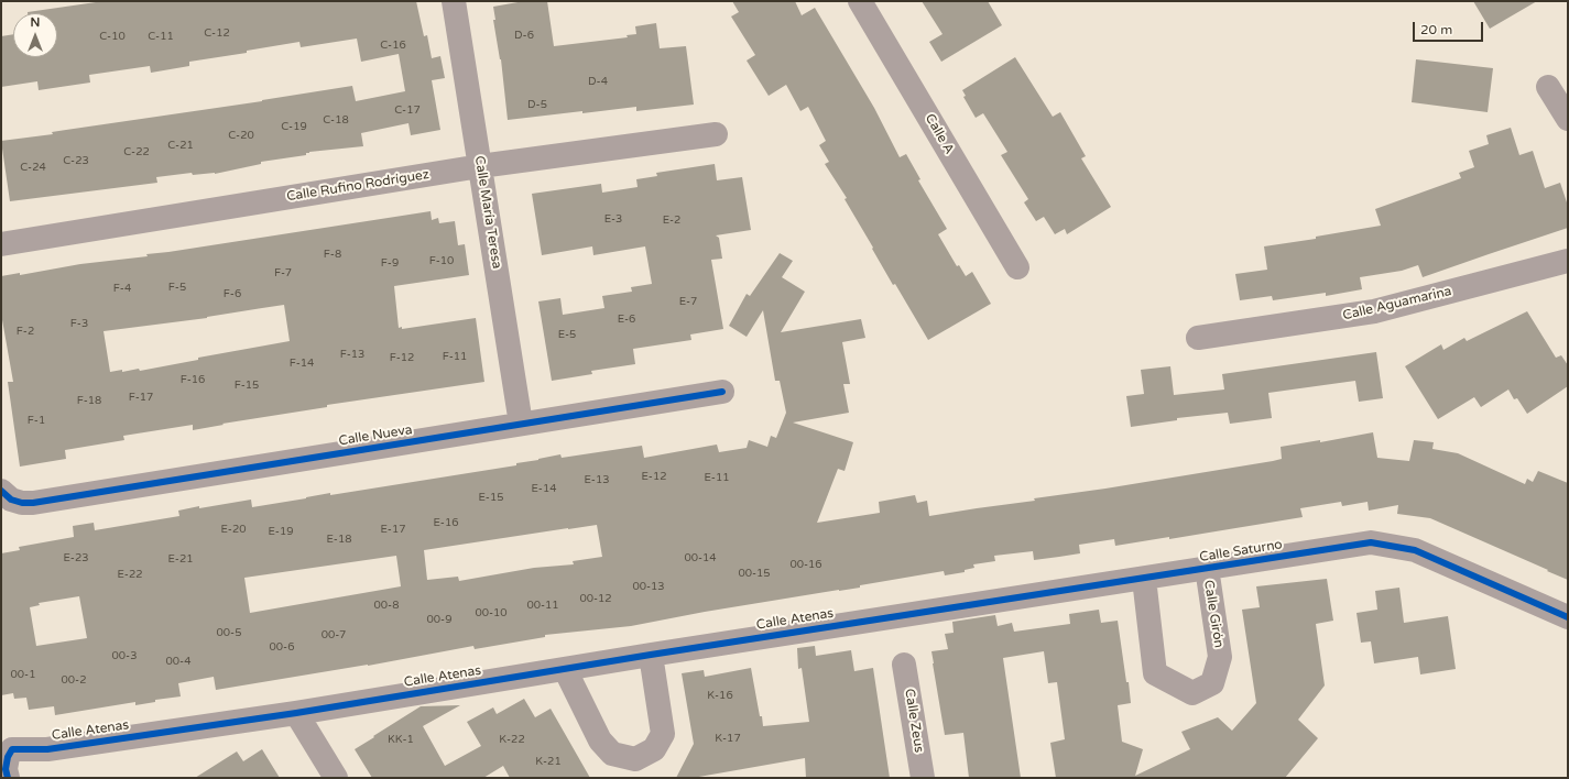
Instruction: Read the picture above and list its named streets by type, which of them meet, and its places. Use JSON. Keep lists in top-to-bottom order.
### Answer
{
  "streets": {
    "street": [
      "Calle A",
      "Calle Rufino Rodríguez",
      "Calle María Teresa",
      "Calle Aguamarina",
      "Calle Nueva",
      "Calle Saturno",
      "Calle Girón",
      "Calle Atenas",
      "Calle Zeus"
    ]
  },
  "crossings": [
    ["Calle Rufino Rodríguez", "Calle María Teresa"],
    ["Calle María Teresa", "Calle Nueva"],
    ["Calle Saturno", "Calle Girón"],
    ["Calle Saturno", "Calle Atenas"]
  ],
  "house_numbers": [
    "C-12",
    "D-6",
    "C-10",
    "C-11",
    "C-16",
    "D-4",
    "D-5",
    "C-17",
    "C-18",
    "C-19",
    "C-20",
    "C-21",
    "C-22",
    "C-23",
    "C-24",
    "E-3",
    "E-2",
    "F-8",
    "F-10",
    "F-9",
    "F-7",
    "F-5",
    "F-4",
    "F-6",
    "E-7",
    "E-6",
    "F-3",
    "F-2",
    "E-5",
    "F-13",
    "F-11",
    "F-12",
    "F-14",
    "F-16",
    "F-15",
    "F-17",
    "F-18",
    "F-1",
    "E-12",
    "E-11",
    "E-13",
    "E-14",
    "E-15",
    "E-16",
    "E-20",
    "E-17",
    "E-19",
    "E-18",
    "E-23",
    "00-14",
    "E-21",
    "00-16",
    "00-15",
    "E-22",
    "00-13",
    "00-12",
    "00-8",
    "00-11",
    "00-10",
    "00-9",
    "00-5",
    "00-7",
    "00-6",
    "00-3",
    "00-4",
    "00-1",
    "00-2",
    "K-16",
    "K-17",
    "KK-1",
    "K-22",
    "K-21"
  ],
  "scale_bar": "20 m",
  "north": "top"
}
